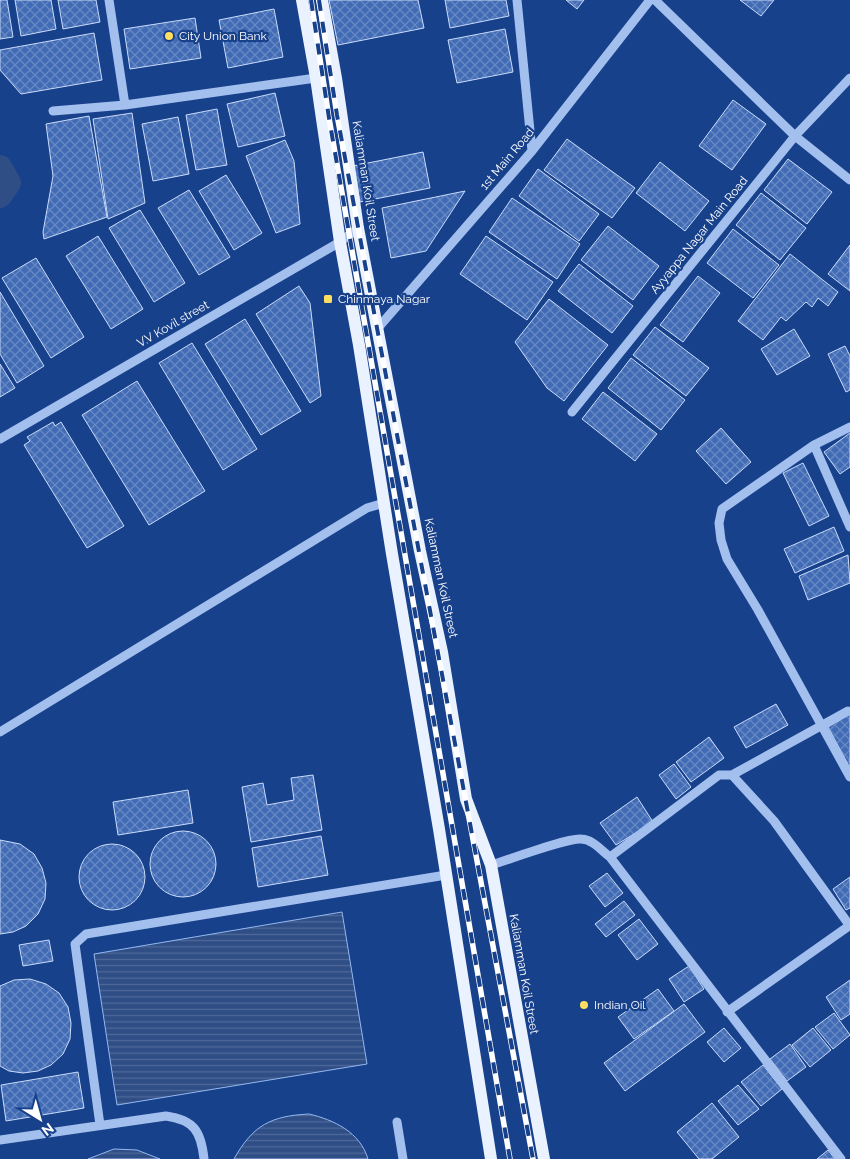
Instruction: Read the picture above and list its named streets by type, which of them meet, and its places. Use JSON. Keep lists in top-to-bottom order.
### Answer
{
  "streets": {
    "main road": ["Kaliamman Koil Street"],
    "street": ["1st Main Road", "Ayyappa Nagar Main Road", "V.V Kovil street"]
  },
  "crossings": [
    ["1st Main Road", "Kaliamman Koil Street"],
    ["Kaliamman Koil Street", "V.V Kovil street"]
  ],
  "places": {
    "other": ["City Union Bank", "Indian Oil"],
    "transit": ["Chinmaya Nagar"]
  },
  "north": "bottom right"
}
